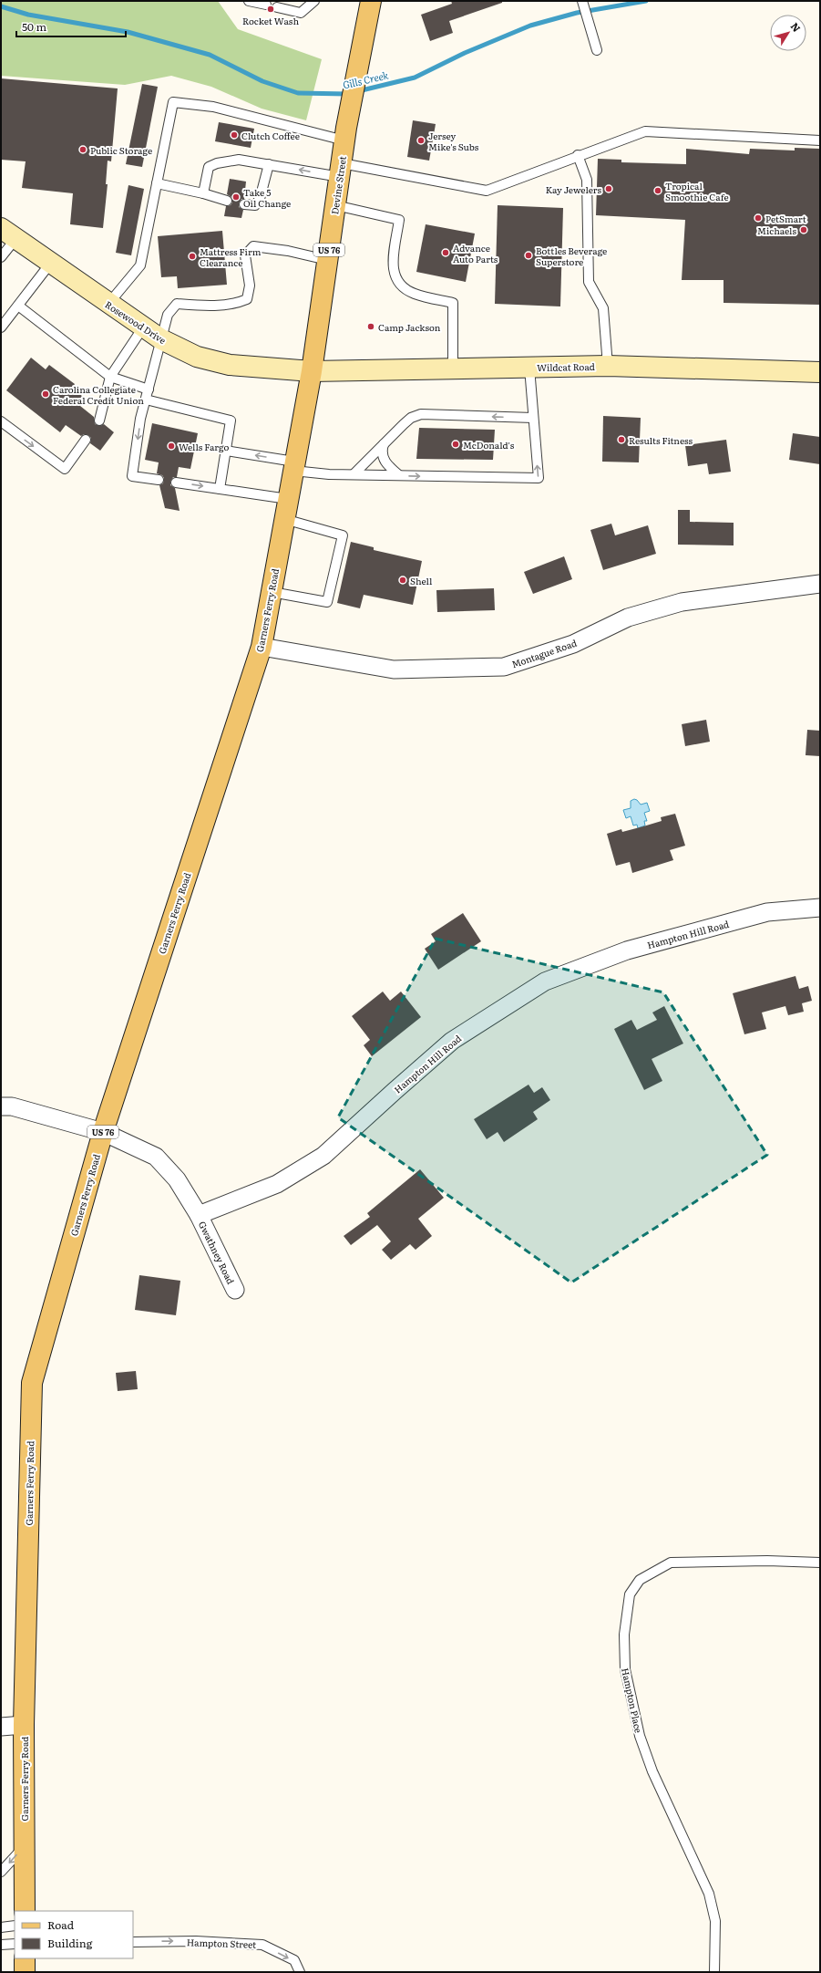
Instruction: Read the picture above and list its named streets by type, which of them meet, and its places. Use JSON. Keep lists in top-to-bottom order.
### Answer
{
  "streets": {
    "main road": [
      "Devine Street",
      "US 76",
      "Rosewood Drive",
      "Wildcat Road",
      "Garners Ferry Road"
    ],
    "street": ["Montague Road", "Hampton Hill Road", "Gwathney Road"],
    "lane": ["Hampton Place", "Hampton Street"]
  },
  "crossings": [
    ["Devine Street", "Rosewood Drive"],
    ["Devine Street", "Wildcat Road"],
    ["Devine Street", "Garners Ferry Road"],
    ["Rosewood Drive", "Wildcat Road"],
    ["Rosewood Drive", "Garners Ferry Road"],
    ["Wildcat Road", "Garners Ferry Road"],
    ["Garners Ferry Road", "Montague Road"],
    ["Hampton Hill Road", "Gwathney Road"]
  ],
  "one_way": ["Hampton Street"],
  "water": ["Gills Creek"],
  "places": [
    "Rocket Wash",
    "Clutch Coffee",
    "Jersey Mike's Subs",
    "Public Storage",
    "Kay Jewelers",
    "Tropical Smoothie Cafe",
    "Take 5 Oil Change",
    "PetSmart",
    "Michaels",
    "Advance Auto Parts",
    "Bottles Beverage Superstore",
    "Mattress Firm Clearance",
    "Camp Jackson",
    "Carolina Collegiate Federal Credit Union",
    "Results Fitness",
    "McDonald's",
    "Wells Fargo",
    "Shell"
  ],
  "legend": ["Road", "Building"],
  "scale_bar": "50 m",
  "north": "top right"
}
